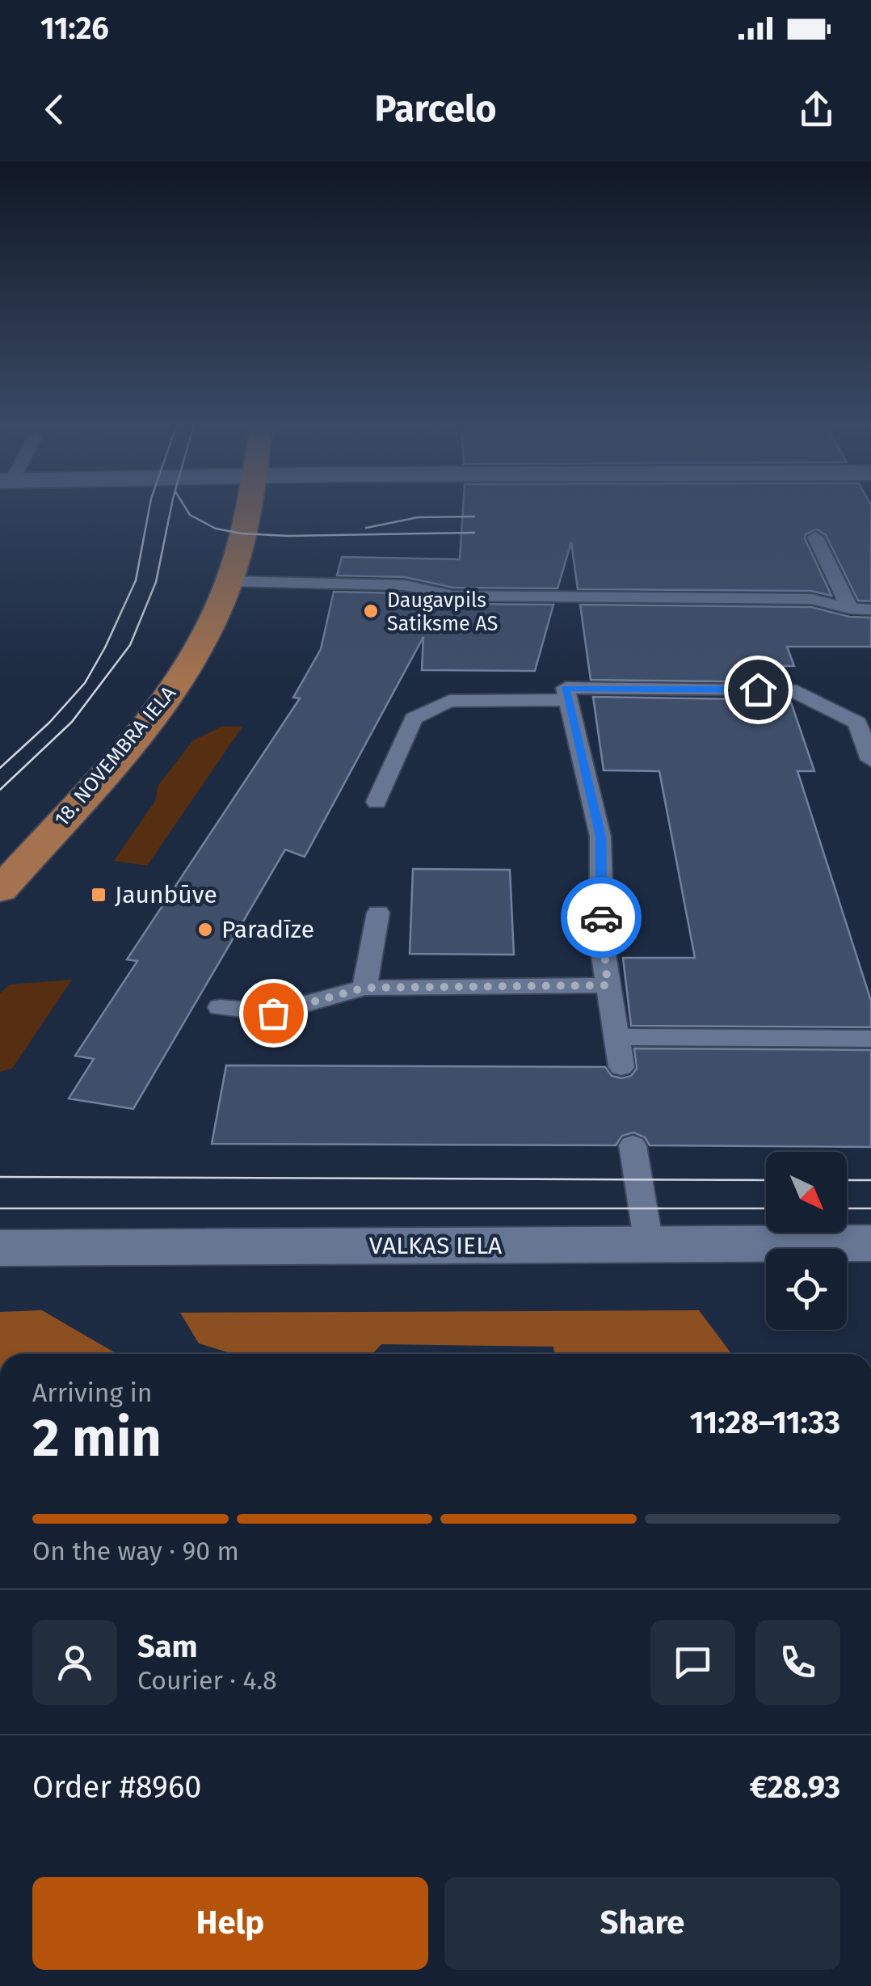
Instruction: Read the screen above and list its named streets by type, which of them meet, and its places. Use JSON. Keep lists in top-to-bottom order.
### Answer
{
  "streets": {
    "main road": ["18. NOVEMBRA IELA"],
    "street": ["VALKAS IELA"]
  },
  "places": {
    "other": ["Daugavpils Satiksme AS", "Paradīze"],
    "transit": ["Jaunbūve"]
  },
  "north": "bottom right",
  "page": {
    "status": "11:26",
    "header": "Parcelo",
    "heading": ["2 min", "Arriving in", "11:28–11:33"],
    "panel": [
      "Sam",
      "Courier · 4.8",
      "Order #8960",
      "€28.93"
    ],
    "bar": "On the way · 90 m",
    "buttons": ["Help", "Share"]
  }
}
